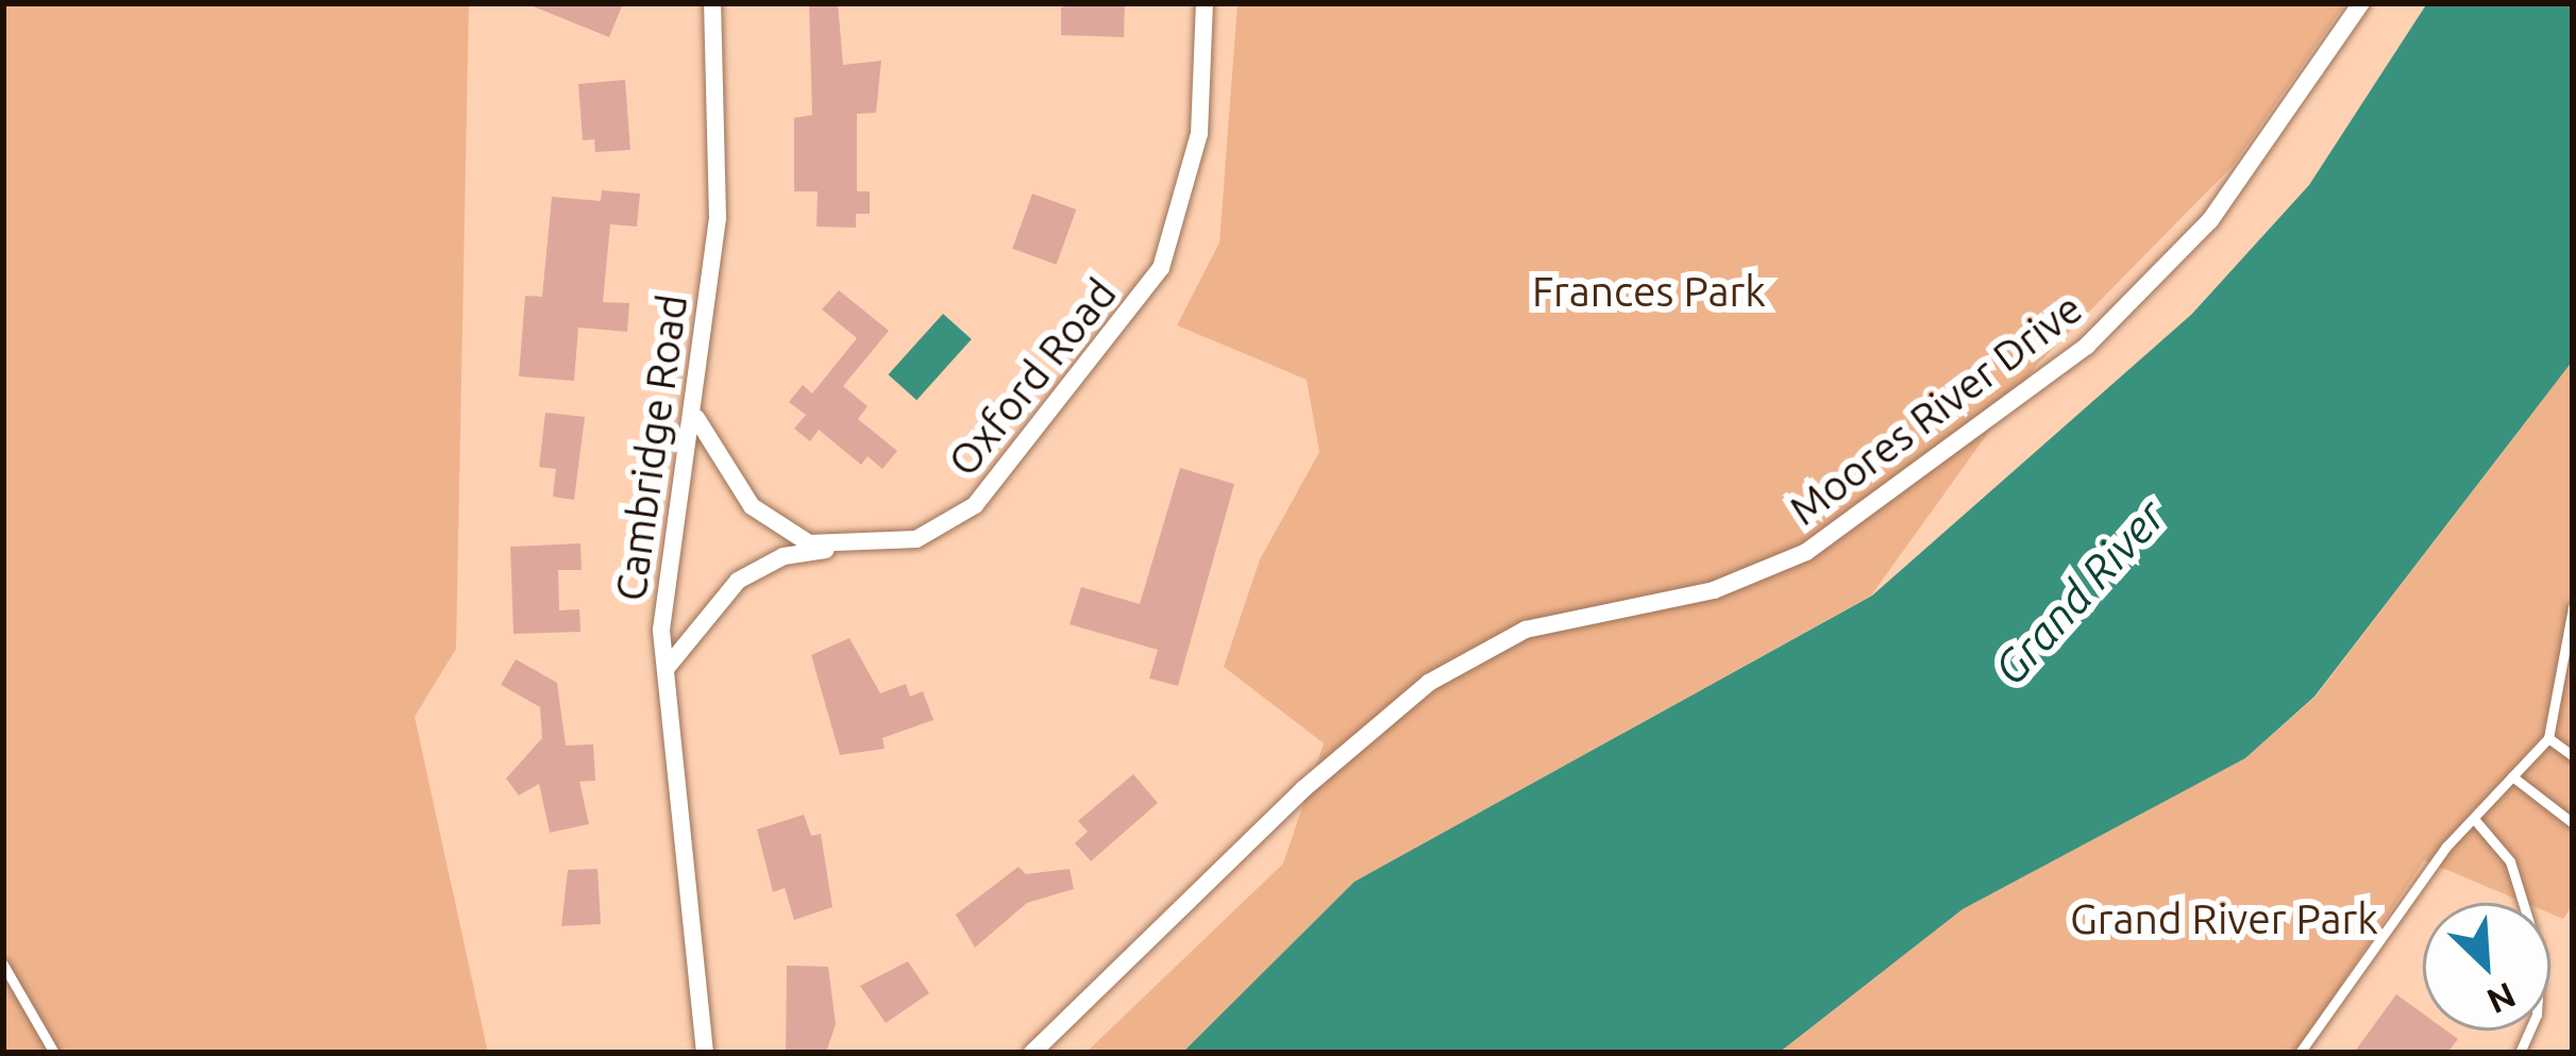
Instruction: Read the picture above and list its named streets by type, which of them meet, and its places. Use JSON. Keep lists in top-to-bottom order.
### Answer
{
  "streets": {
    "street": ["Oxford Road", "Moores River Drive", "Cambridge Road"]
  },
  "crossings": [
    ["Oxford Road", "Cambridge Road"]
  ],
  "water": ["Grand River"],
  "parks": ["Frances Park", "Grand River Park"],
  "north": "bottom right"
}
